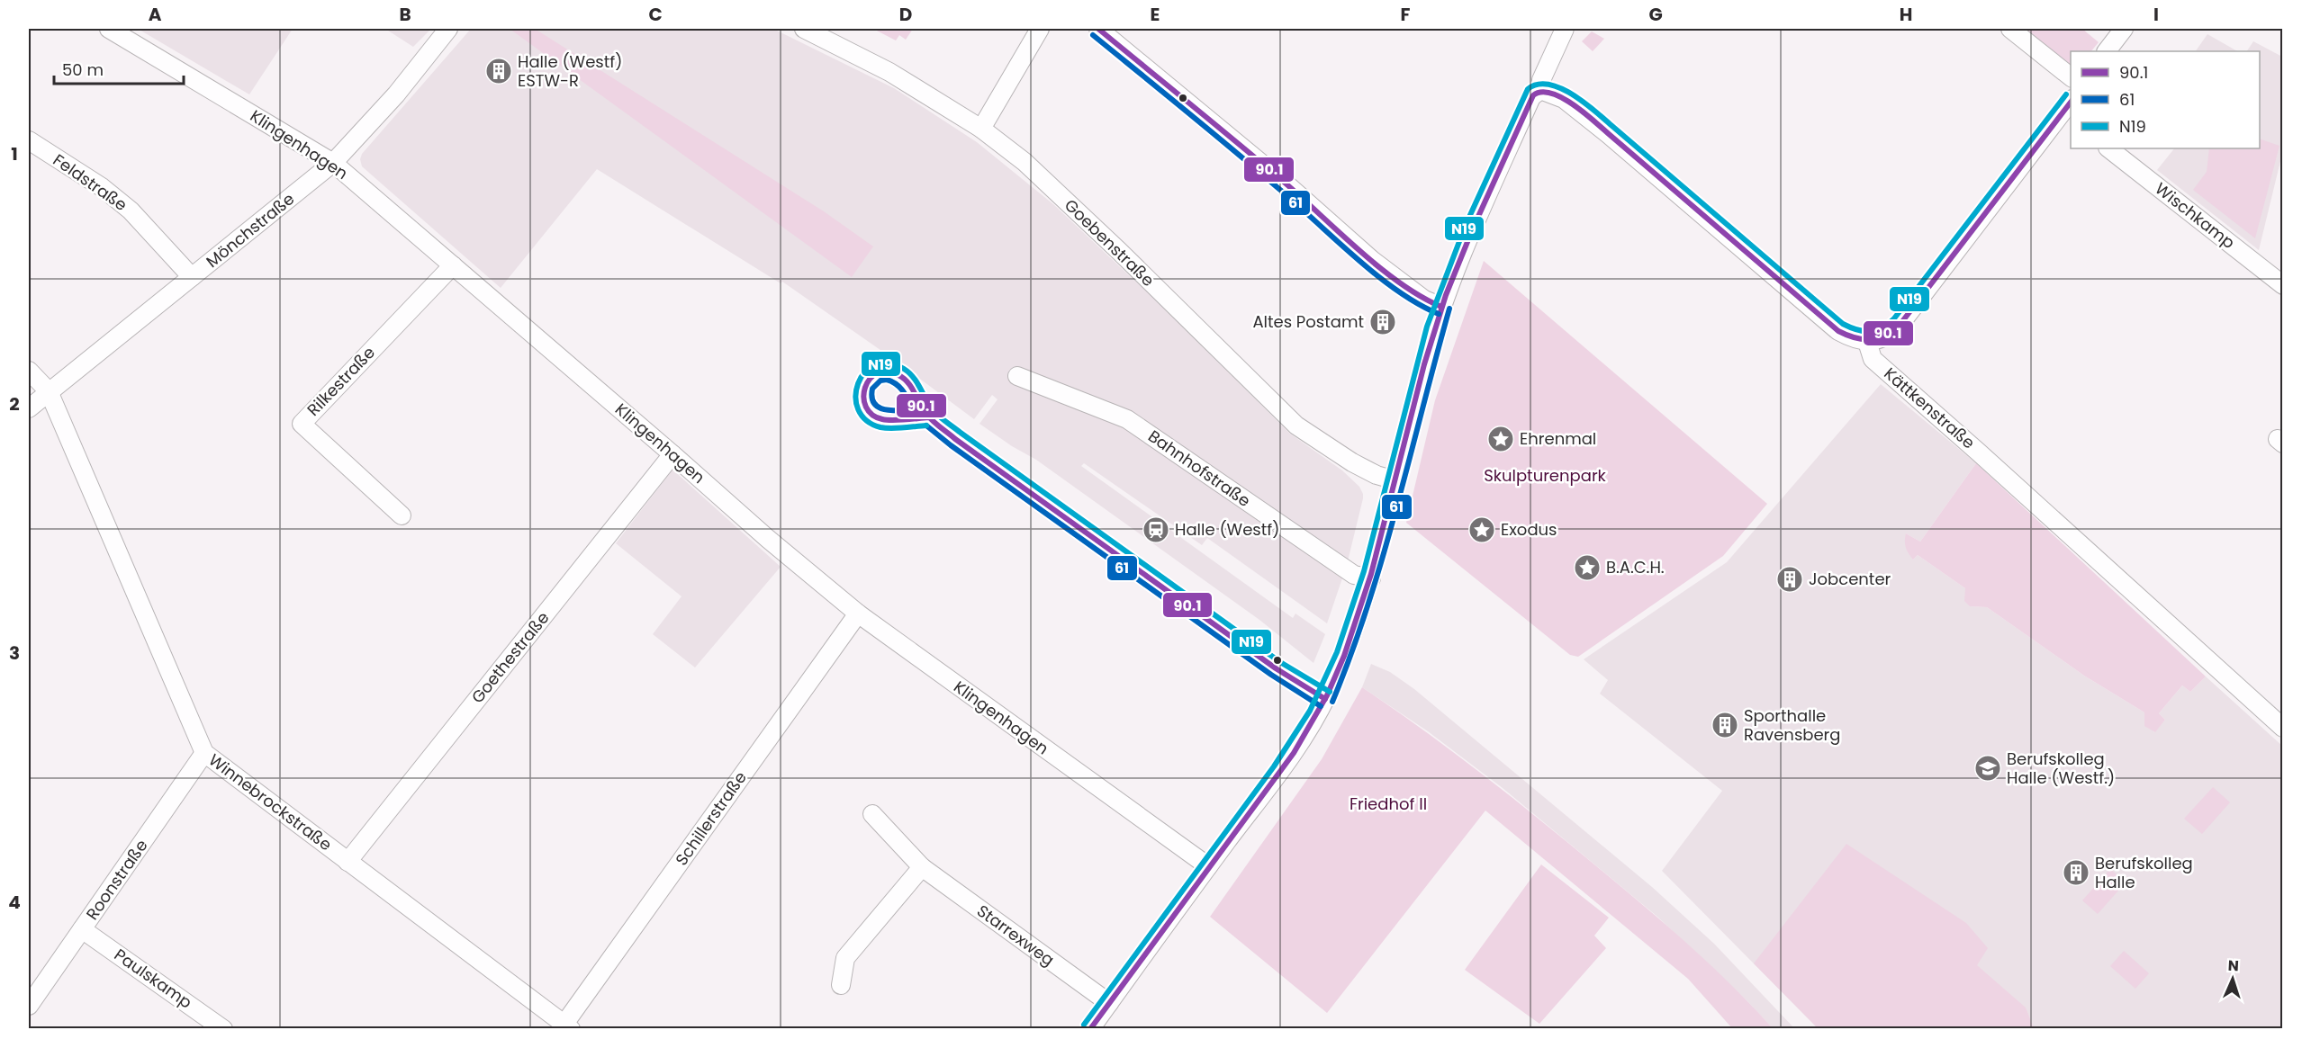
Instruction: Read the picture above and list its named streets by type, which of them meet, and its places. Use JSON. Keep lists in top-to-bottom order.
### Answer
{
  "streets": {
    "street": [
      "Klingenhagen",
      "Feldstraße",
      "Wischkamp",
      "Mönchstraße",
      "Goebenstraße",
      "Rilkestraße",
      "Kättkenstraße",
      "Bahnhofstraße",
      "Goethestraße",
      "Winnebrockstraße",
      "Schillerstraße",
      "Roonstraße",
      "Starrexweg",
      "Paulskamp"
    ]
  },
  "crossings": [
    ["Klingenhagen", "Mönchstraße"],
    ["Klingenhagen", "Rilkestraße"],
    ["Klingenhagen", "Goethestraße"],
    ["Klingenhagen", "Schillerstraße"],
    ["Feldstraße", "Mönchstraße"],
    ["Mönchstraße", "Winnebrockstraße"],
    ["Goethestraße", "Winnebrockstraße"],
    ["Winnebrockstraße", "Schillerstraße"],
    ["Winnebrockstraße", "Roonstraße"],
    ["Roonstraße", "Paulskamp"]
  ],
  "parks": ["Skulpturenpark", "Friedhof II"],
  "places": {
    "building": [
      "Halle (Westf) ESTW-R",
      "Altes Postamt",
      "Jobcenter",
      "Sporthalle Ravensberg",
      "Berufskolleg Halle"
    ],
    "place": ["Ehrenmal", "Exodus", "B.A.C.H."],
    "station": ["Halle (Westf)"],
    "school or university": ["Berufskolleg Halle (Westf.)"]
  },
  "lines": ["transit line 90.1", "transit line 61", "transit line N19"],
  "legend": ["90.1", "61", "N19"],
  "scale_bar": "50 m",
  "north": "top",
  "grid": {
    "columns": [
      "A",
      "B",
      "C",
      "D",
      "E",
      "F",
      "G",
      "H",
      "I"
    ],
    "rows": [
      "1",
      "2",
      "3",
      "4"
    ]
  }
}
